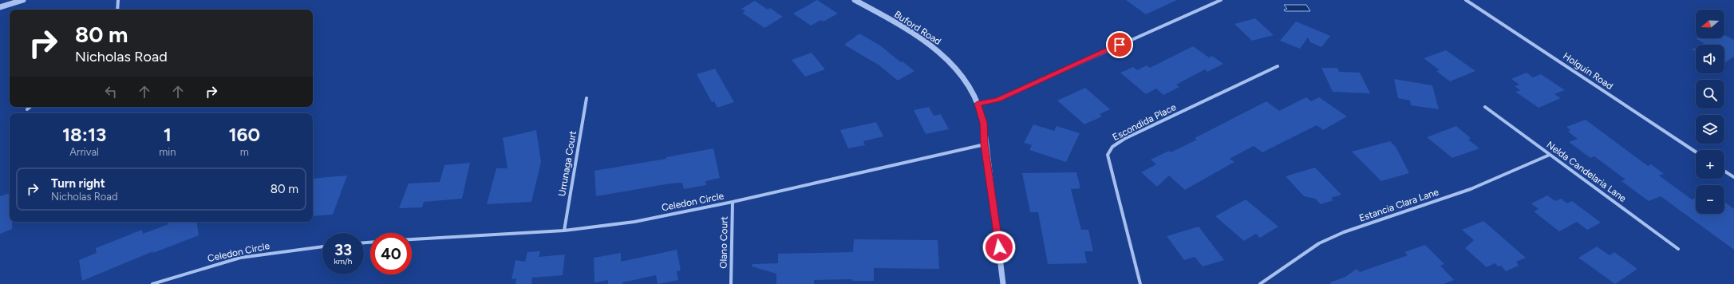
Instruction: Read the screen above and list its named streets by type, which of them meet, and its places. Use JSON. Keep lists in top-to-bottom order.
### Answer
{
  "streets": {
    "street": [
      "Buford Road",
      "Holguin Road",
      "Escondida Place",
      "Urrunaga Court",
      "Nelda Candelaria Lane",
      "Celedon Circle",
      "Estancia Clara Lane",
      "Olano Court"
    ]
  },
  "crossings": [
    ["Buford Road", "Celedon Circle"],
    ["Urrunaga Court", "Celedon Circle"],
    ["Nelda Candelaria Lane", "Estancia Clara Lane"],
    ["Celedon Circle", "Olano Court"]
  ],
  "north": "left",
  "page": {
    "map_buttons": ["+", "−"],
    "turn": ["80 m", "Nicholas Road"],
    "eta": [
      "18:13",
      "Arrival",
      "1",
      "min",
      "160",
      "m"
    ],
    "list": [
      {
        "name": "Turn right",
        "note": "Nicholas Road",
        "value": "80 m"
      }
    ],
    "speed": "33 km/h",
    "limit": "40"
  }
}
